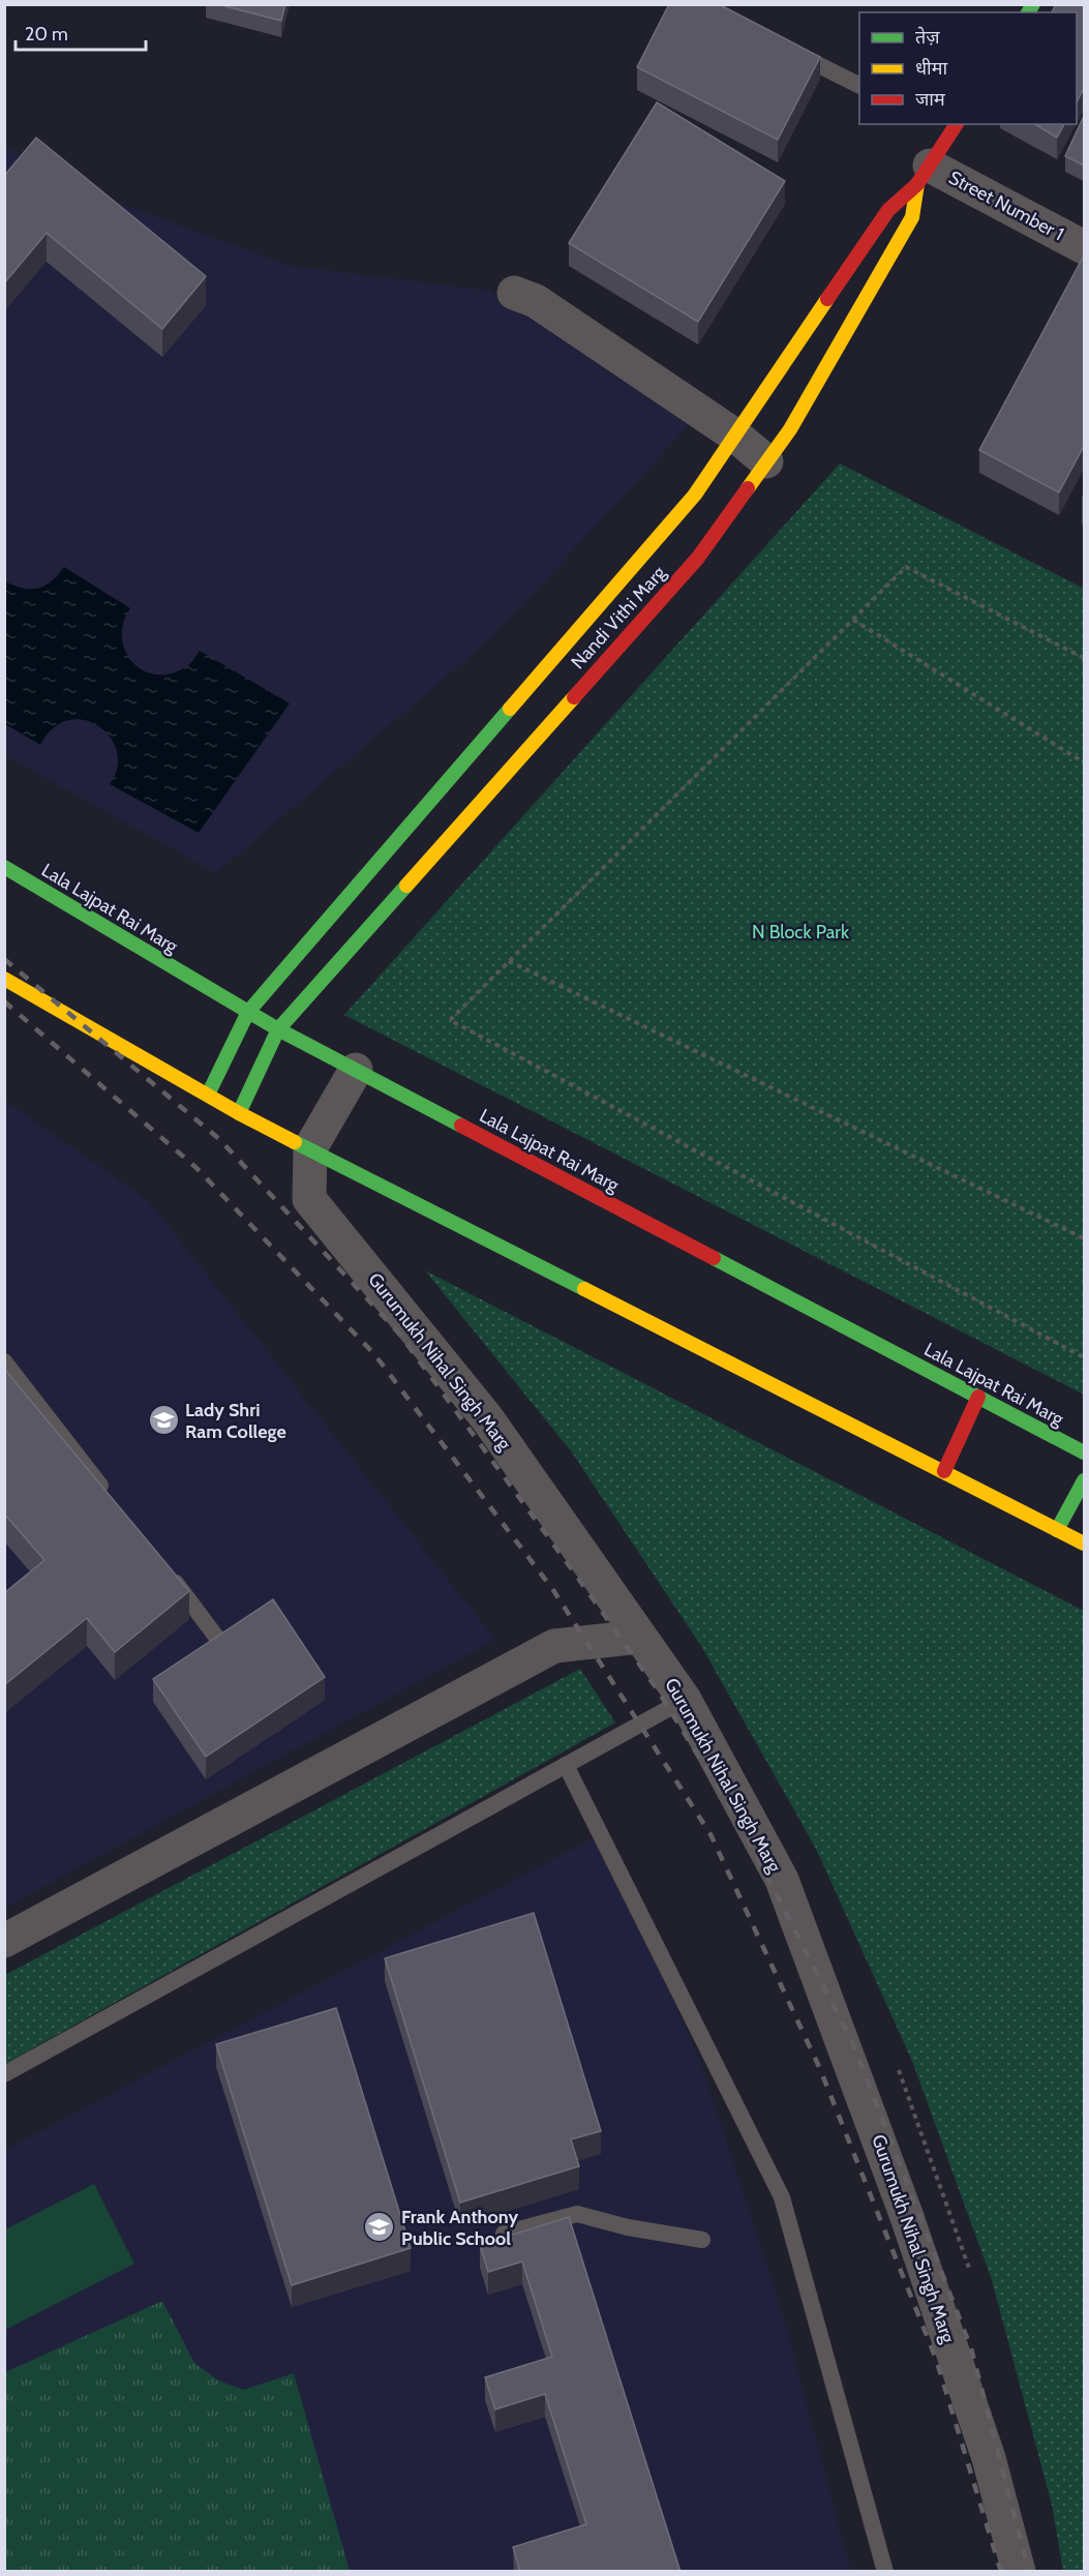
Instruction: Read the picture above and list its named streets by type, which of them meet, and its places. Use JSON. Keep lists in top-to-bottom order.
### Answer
{
  "streets": {
    "main road": ["Nandi Vithi Marg", "Lala Lajpat Rai Marg"],
    "street": ["Street Number 1", "Gurumukh Nihal Singh Marg"]
  },
  "crossings": [
    ["Street Number 1", "Nandi Vithi Marg"],
    ["Nandi Vithi Marg", "Lala Lajpat Rai Marg"],
    ["Lala Lajpat Rai Marg", "Gurumukh Nihal Singh Marg"]
  ],
  "parks": ["N Block Park"],
  "places": {
    "school or university": ["Lady Shri Ram College", "Frank Anthony Public School"]
  },
  "legend": ["तेज़", "धीमा", "जाम"],
  "scale_bar": "20 m"
}
